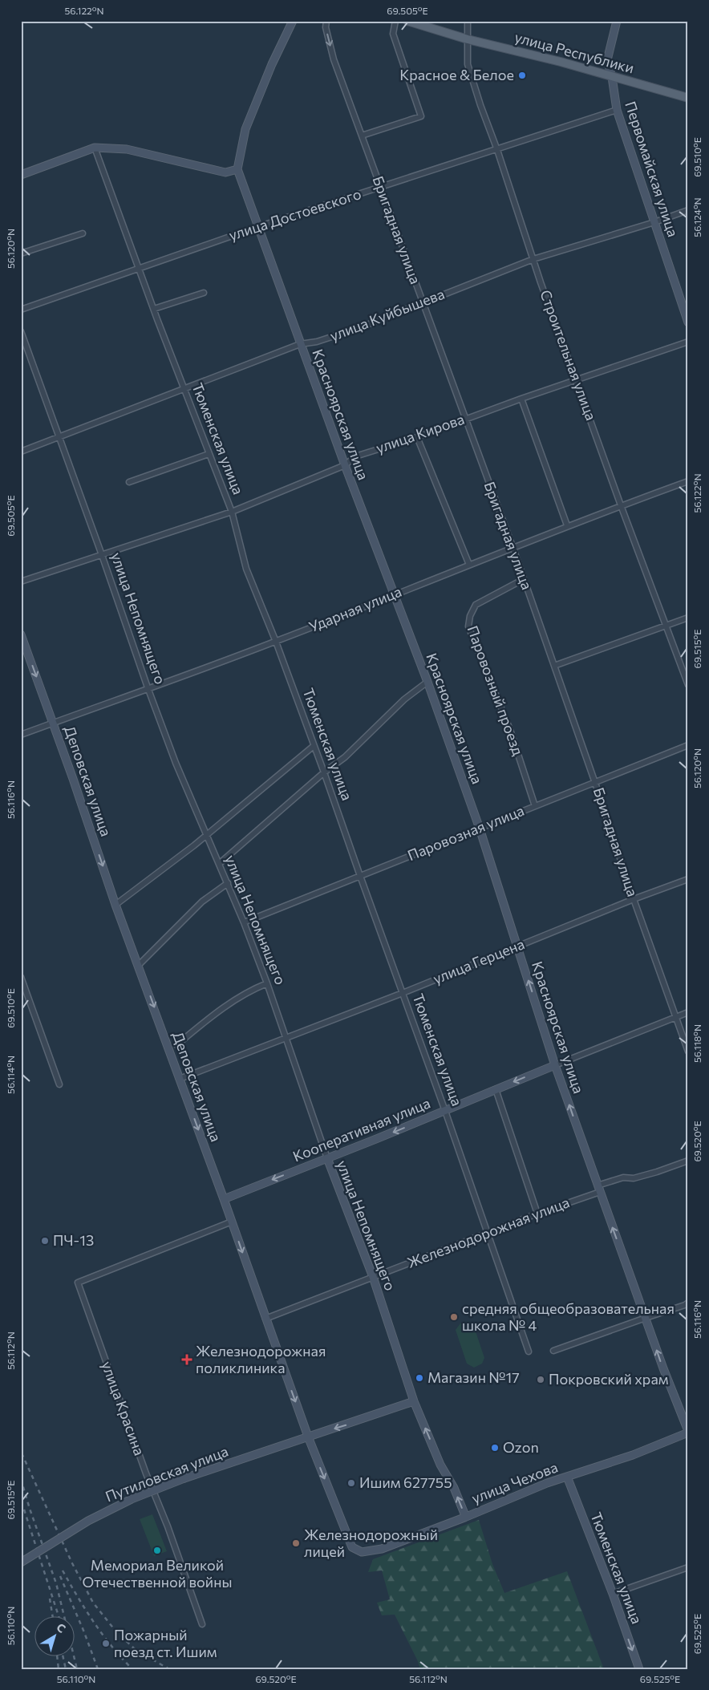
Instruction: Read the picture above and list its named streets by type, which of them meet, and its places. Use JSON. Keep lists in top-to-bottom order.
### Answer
{
  "streets": {
    "main road": [
      "улица Республики",
      "Первомайская улица",
      "Красноярская улица",
      "Тюменская улица",
      "улица Непомнящего",
      "Деповская улица",
      "Кооперативная улица",
      "Путиловская улица",
      "улица Чехова"
    ],
    "street": [
      "улица Достоевского",
      "Бригадная улица",
      "улица Куйбышева",
      "Строительная улица",
      "улица Кирова",
      "Ударная улица",
      "Паровозный проезд",
      "Паровозная улица",
      "улица Герцена",
      "Железнодорожная улица",
      "улица Красина"
    ]
  },
  "crossings": [
    ["улица Республики", "Первомайская улица"],
    ["улица Республики", "Строительная улица"],
    ["Первомайская улица", "улица Достоевского"],
    ["Первомайская улица", "улица Куйбышева"],
    ["улица Достоевского", "Бригадная улица"],
    ["улица Достоевского", "Строительная улица"],
    ["улица Достоевского", "Красноярская улица"],
    ["улица Достоевского", "Тюменская улица"],
    ["Бригадная улица", "улица Куйбышева"],
    ["Бригадная улица", "улица Кирова"],
    ["Бригадная улица", "Ударная улица"],
    ["Бригадная улица", "Паровозный проезд"],
    ["Бригадная улица", "Паровозная улица"],
    ["Бригадная улица", "улица Герцена"],
    ["Бригадная улица", "Кооперативная улица"],
    ["улица Куйбышева", "Строительная улица"],
    ["улица Куйбышева", "Красноярская улица"],
    ["улица Куйбышева", "Тюменская улица"],
    ["улица Куйбышева", "улица Непомнящего"],
    ["Строительная улица", "улица Кирова"],
    ["Строительная улица", "Ударная улица"],
    ["Красноярская улица", "улица Кирова"],
    ["Красноярская улица", "Ударная улица"],
    ["Красноярская улица", "Паровозная улица"],
    ["Красноярская улица", "улица Герцена"],
    ["Красноярская улица", "Кооперативная улица"],
    ["Красноярская улица", "Железнодорожная улица"],
    ["Красноярская улица", "улица Чехова"],
    ["улица Кирова", "Тюменская улица"],
    ["улица Кирова", "улица Непомнящего"],
    ["Тюменская улица", "Ударная улица"],
    ["Тюменская улица", "Паровозная улица"],
    ["Тюменская улица", "улица Герцена"],
    ["Тюменская улица", "Кооперативная улица"],
    ["Тюменская улица", "Железнодорожная улица"],
    ["Тюменская улица", "улица Чехова"],
    ["Ударная улица", "улица Непомнящего"],
    ["Ударная улица", "Деповская улица"],
    ["улица Непомнящего", "Паровозная улица"],
    ["улица Непомнящего", "улица Герцена"],
    ["улица Непомнящего", "Кооперативная улица"],
    ["улица Непомнящего", "Железнодорожная улица"],
    ["улица Непомнящего", "Путиловская улица"],
    ["улица Непомнящего", "улица Чехова"],
    ["Паровозный проезд", "Паровозная улица"],
    ["Деповская улица", "улица Герцена"],
    ["Деповская улица", "Кооперативная улица"],
    ["Деповская улица", "Железнодорожная улица"],
    ["Деповская улица", "улица Красина"],
    ["Деповская улица", "Путиловская улица"],
    ["Деповская улица", "улица Чехова"]
  ],
  "one_way": ["Красноярская улица", "Деповская улица", "Кооперативная улица"],
  "places": {
    "other": [
      "Красное & Белое",
      "ПЧ-13",
      "средняя общеобразовательная школа № 4",
      "Магазин №17",
      "Покровский храм",
      "Ozon",
      "Ишим 627755",
      "Железнодорожный лицей",
      "Мемориал Великой Отечественной войны",
      "Пожарный поезд ст. Ишим"
    ],
    "health": ["Железнодорожная поликлиника"]
  },
  "north": "top right",
  "coordinates": [
    "56.122°N",
    "69.505°E",
    "69.510°E",
    "56.124°N",
    "56.120°N",
    "69.515°E",
    "56.116°N",
    "56.118°N",
    "56.114°N",
    "69.520°E",
    "56.112°N",
    "56.110°N",
    "69.525°E"
  ]
}
